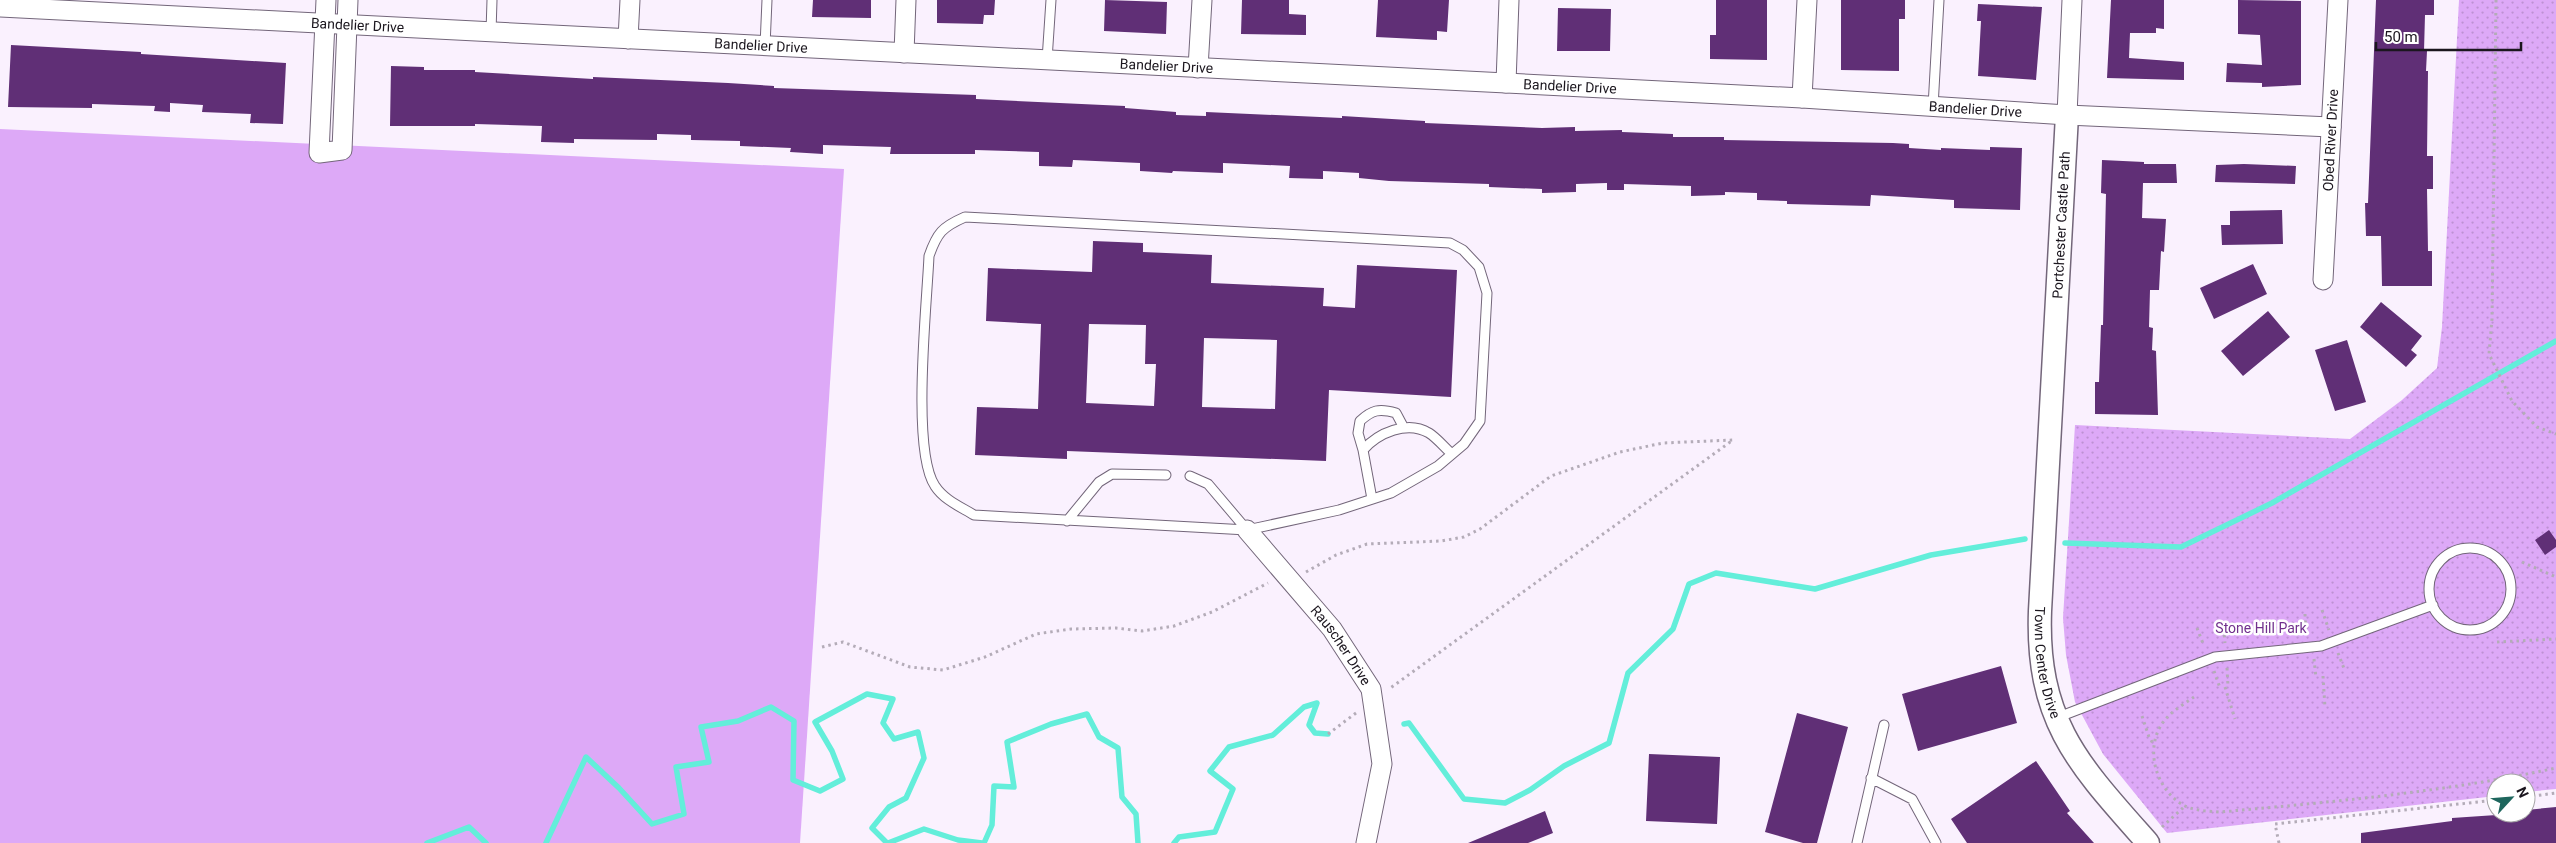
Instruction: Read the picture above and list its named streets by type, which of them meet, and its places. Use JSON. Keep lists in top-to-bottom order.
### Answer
{
  "streets": {
    "street": [
      "Bandelier Drive",
      "Obed River Drive",
      "Portchester Castle Path",
      "Rauscher Drive",
      "Town Center Drive"
    ]
  },
  "crossings": [
    ["Bandelier Drive", "Obed River Drive"],
    ["Bandelier Drive", "Portchester Castle Path"],
    ["Portchester Castle Path", "Town Center Drive"]
  ],
  "parks": ["Stone Hill Park"],
  "scale_bar": "50 m",
  "north": "top right"
}
